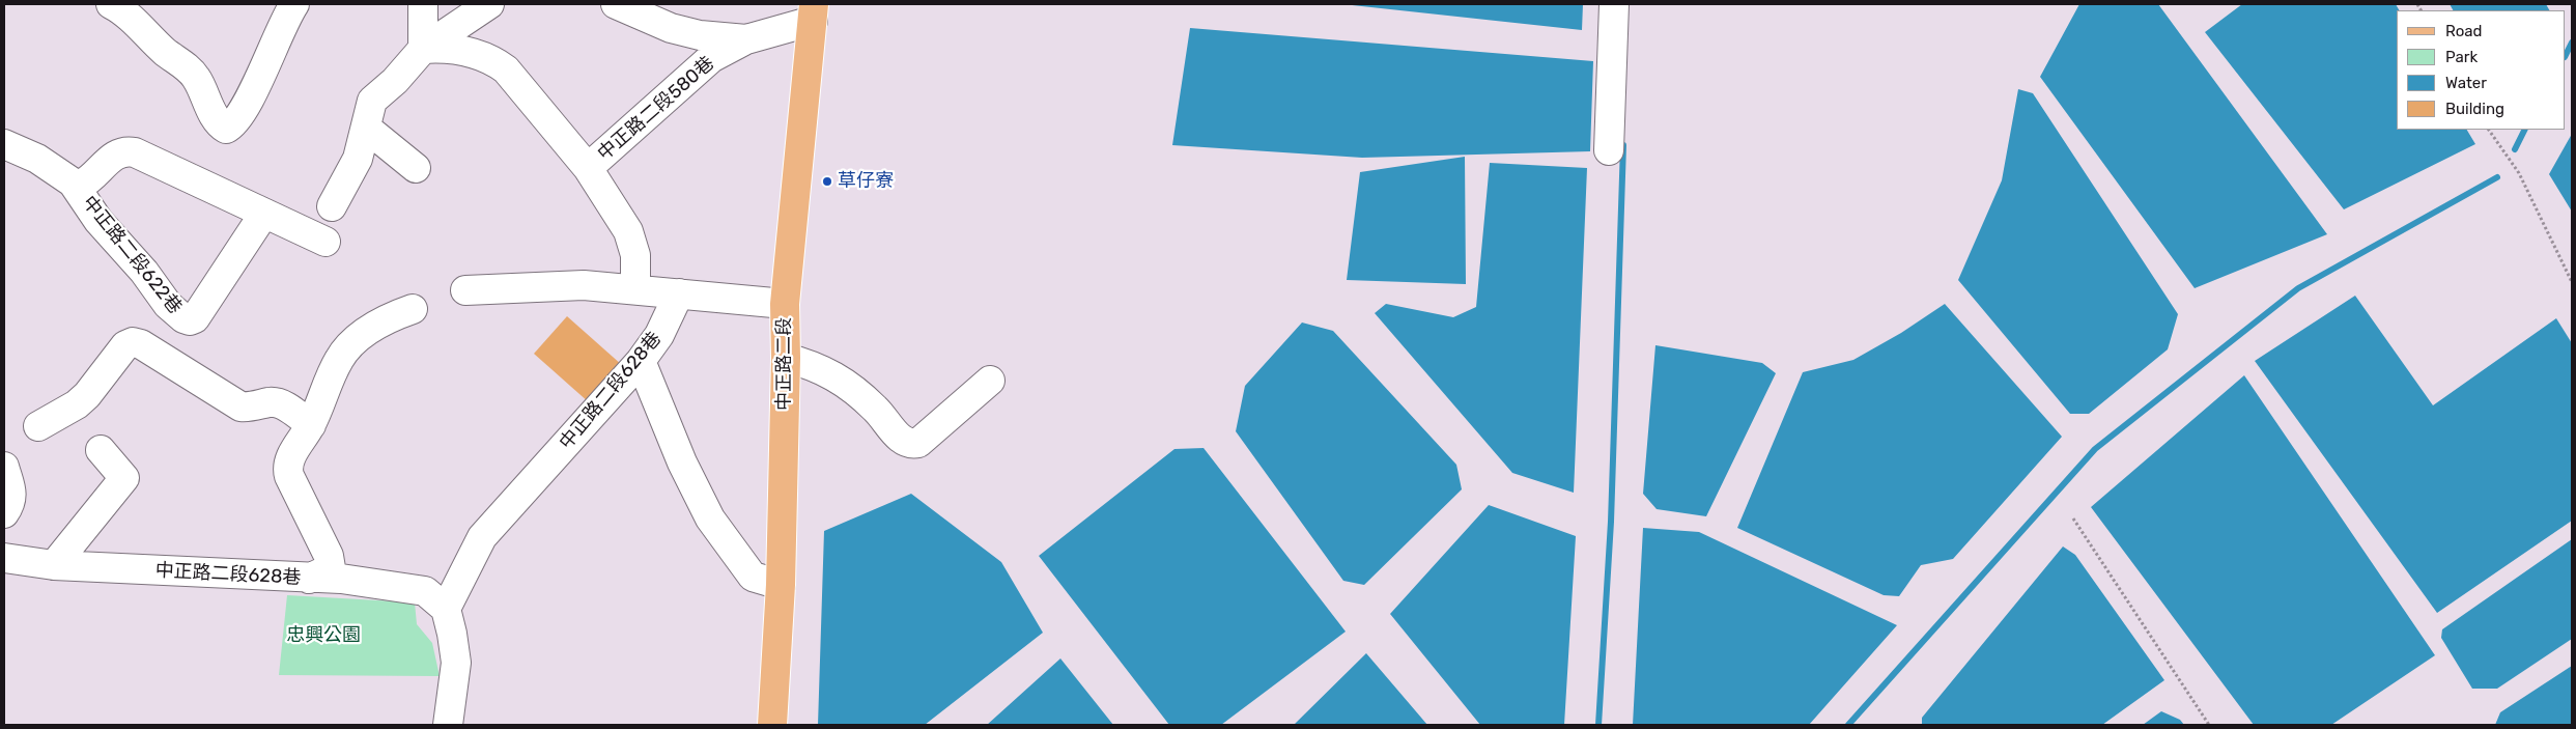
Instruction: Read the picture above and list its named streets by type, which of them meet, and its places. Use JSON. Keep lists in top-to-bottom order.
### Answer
{
  "streets": {
    "main road": ["中正路二段"],
    "street": ["中正路二段580巷", "中正路二段622巷", "中正路二段628巷"]
  },
  "crossings": [
    ["中正路二段580巷", "中正路二段"]
  ],
  "parks": ["忠興公園"],
  "places": ["草仔寮"],
  "legend": [
    "Road",
    "Park",
    "Water",
    "Building"
  ]
}
